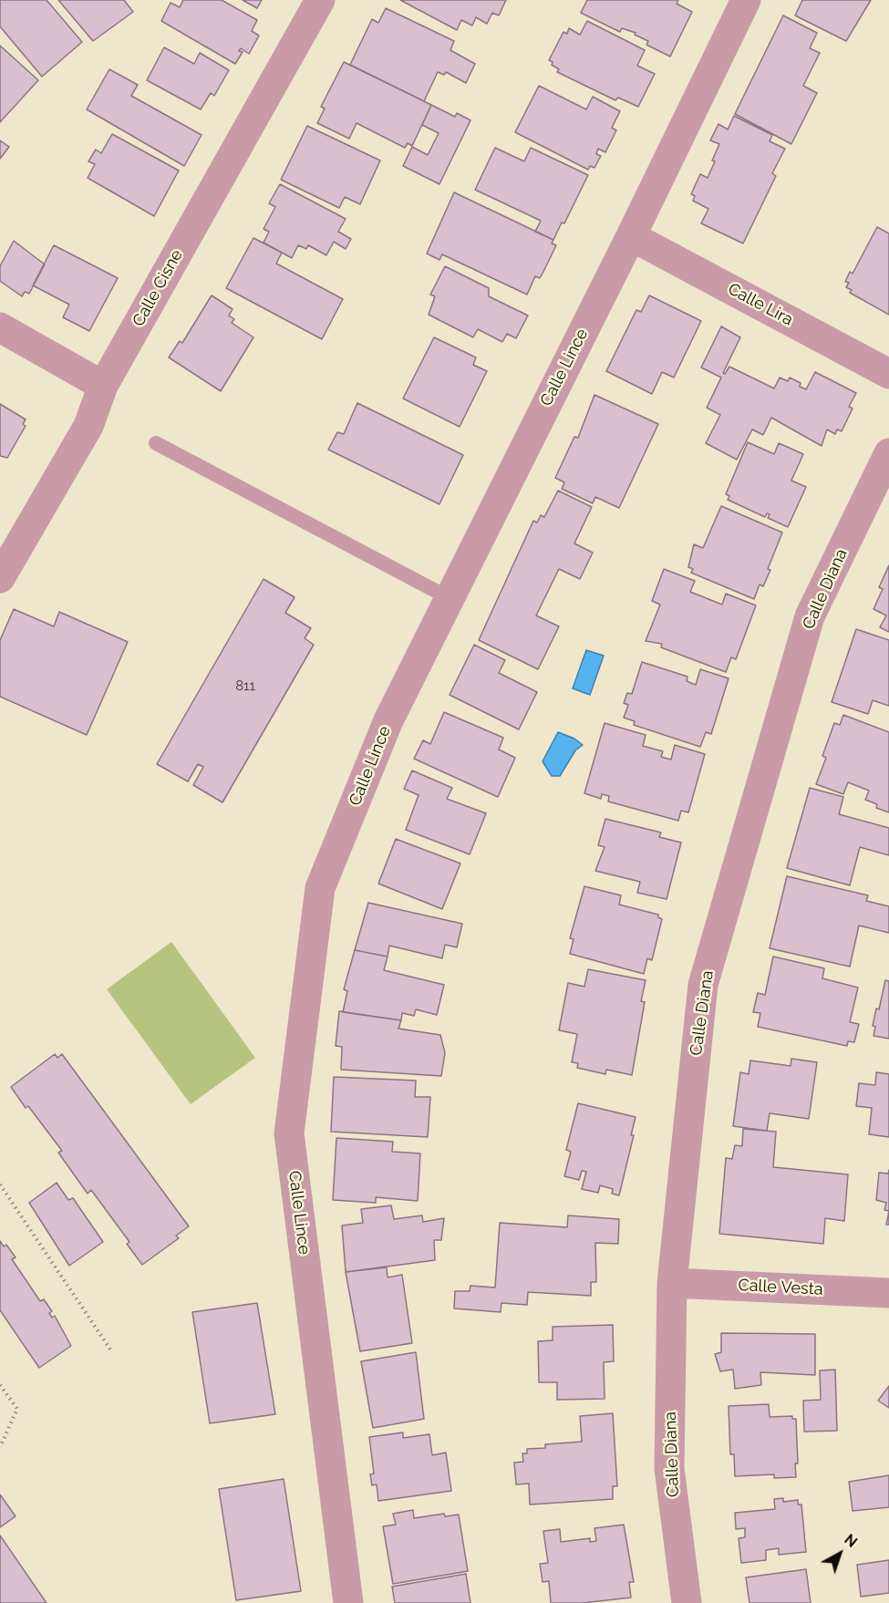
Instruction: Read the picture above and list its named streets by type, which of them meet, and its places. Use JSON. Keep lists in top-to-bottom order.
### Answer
{
  "streets": {
    "street": [
      "Calle Cisne",
      "Calle Lira",
      "Calle Lince",
      "Calle Diana",
      "Calle Vesta"
    ]
  },
  "crossings": [
    ["Calle Lira", "Calle Lince"],
    ["Calle Diana", "Calle Vesta"]
  ],
  "house_numbers": ["811"],
  "north": "top right"
}
